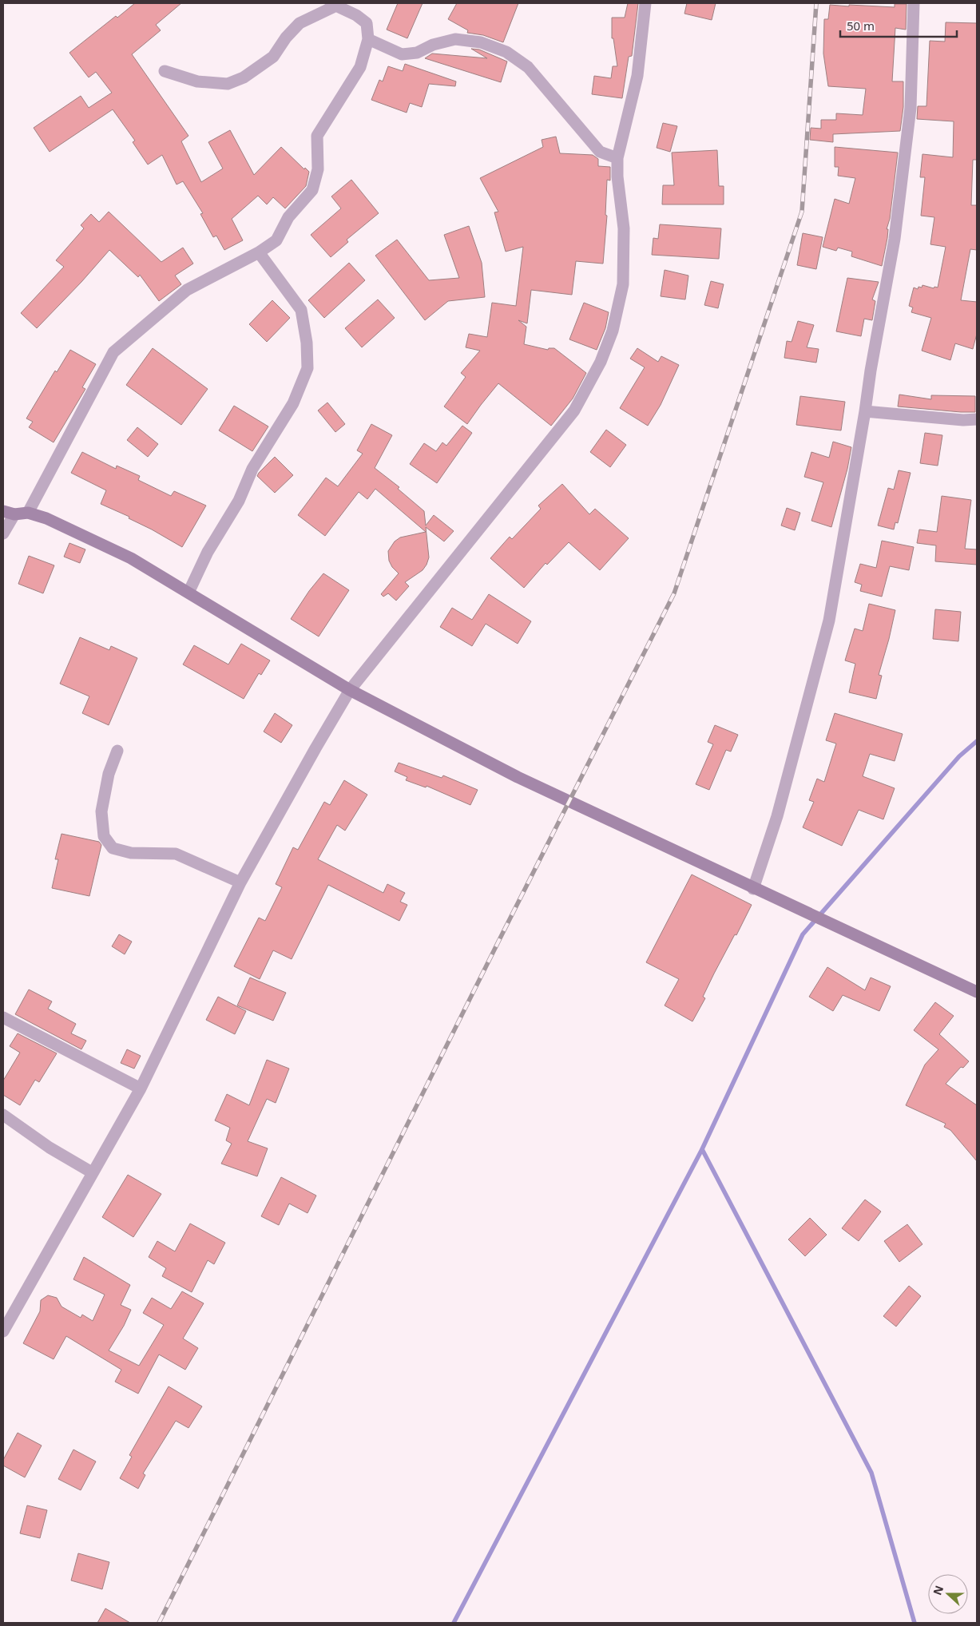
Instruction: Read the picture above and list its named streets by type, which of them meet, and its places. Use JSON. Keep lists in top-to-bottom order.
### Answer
{
  "scale_bar": "50 m",
  "north": "left"
}
